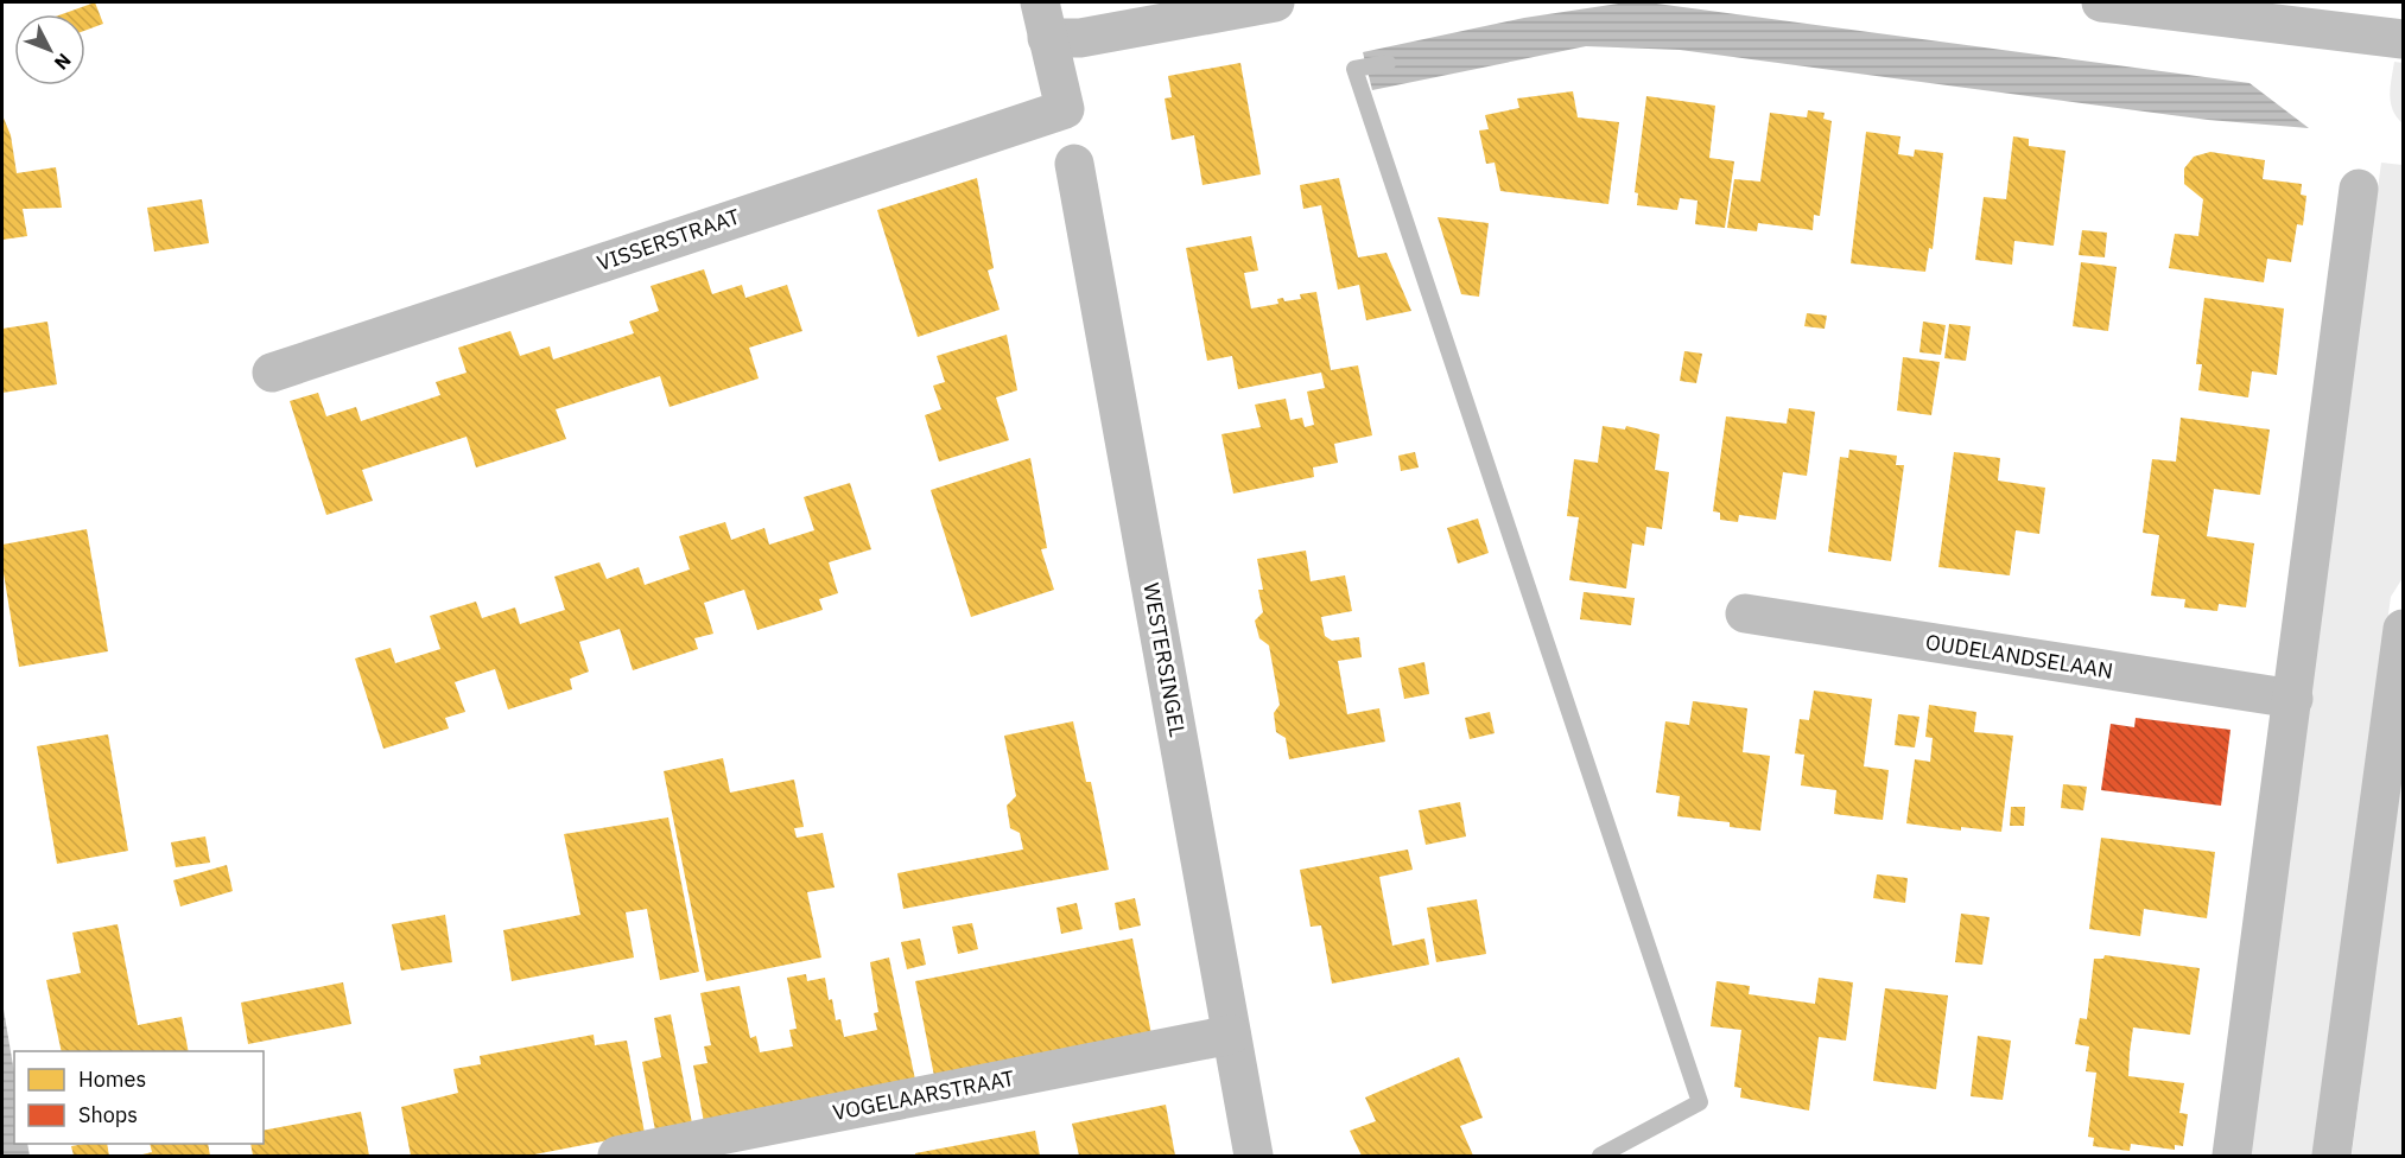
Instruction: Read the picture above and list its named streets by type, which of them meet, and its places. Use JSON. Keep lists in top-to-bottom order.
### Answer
{
  "streets": {
    "street": [
      "VISSERSTRAAT",
      "OUDELANDSELAAN",
      "WESTERSINGEL",
      "VOGELAARSTRAAT"
    ]
  },
  "crossings": [
    ["WESTERSINGEL", "VOGELAARSTRAAT"]
  ],
  "legend": ["Homes", "Shops"],
  "north": "bottom right"
}
